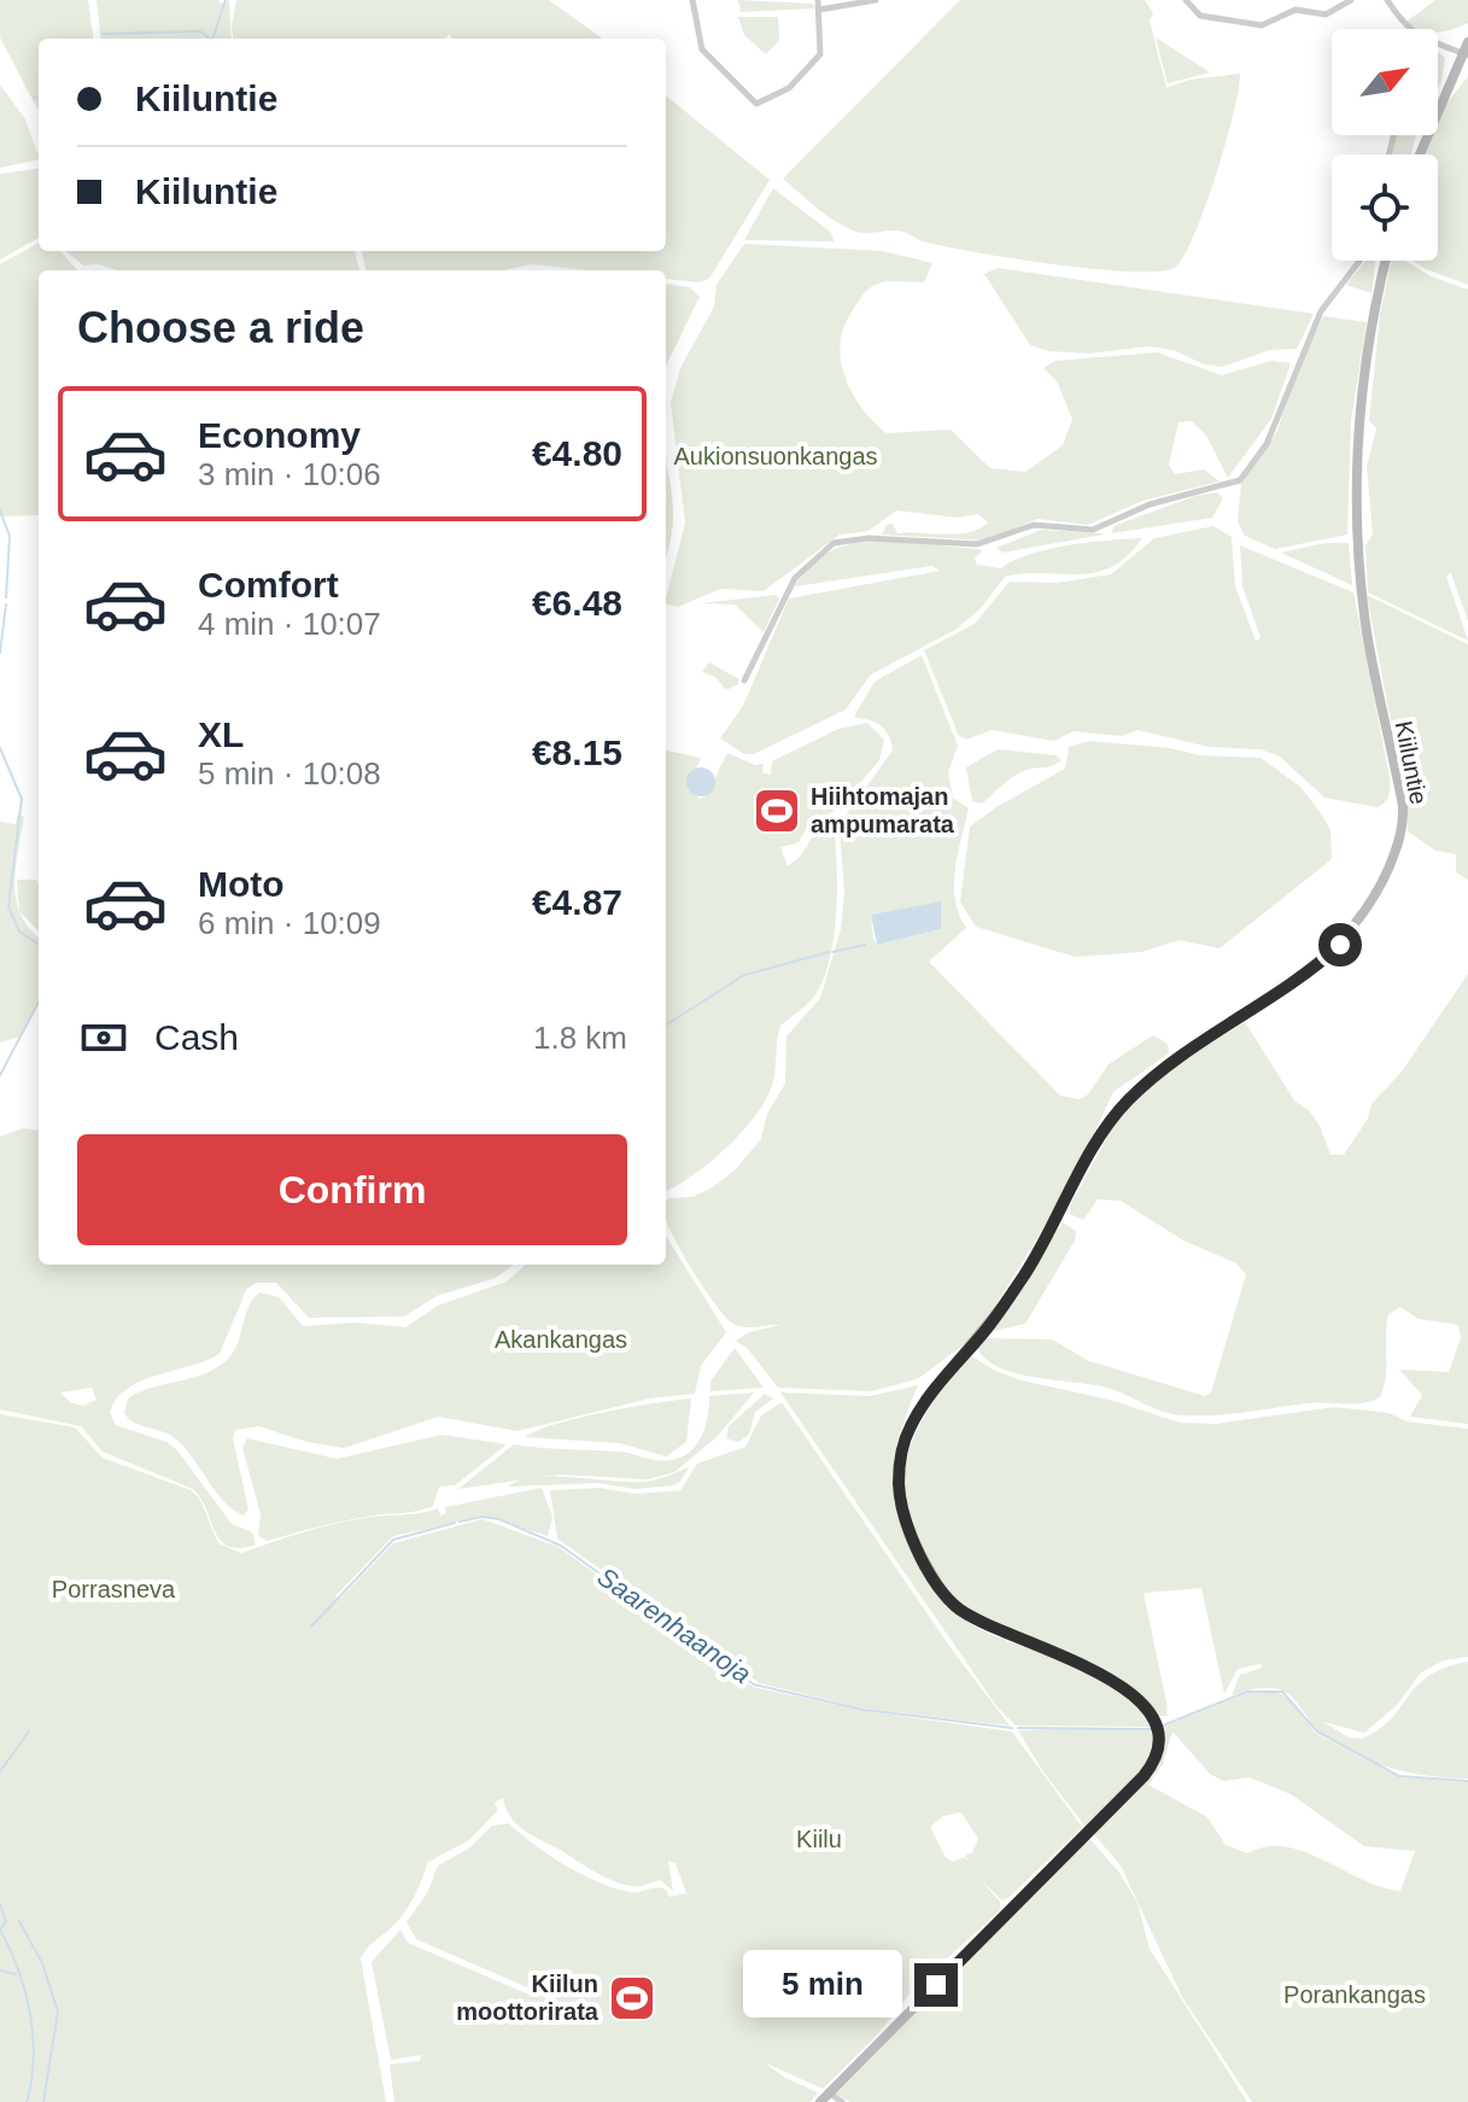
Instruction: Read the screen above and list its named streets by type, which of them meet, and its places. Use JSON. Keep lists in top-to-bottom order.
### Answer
{
  "streets": {
    "street": ["Kiiluntie"]
  },
  "water": ["Saarenhaanoja"],
  "parks": [
    "Aukionsuonkangas",
    "Akankangas",
    "Porrasneva",
    "Kiilu",
    "Porankangas"
  ],
  "places": {
    "sports": ["Hiihtomajan ampumarata", "Kiilun moottorirata"]
  },
  "north": "top right",
  "page": {
    "banner": ["Kiiluntie", "Kiiluntie"],
    "heading": "Choose a ride",
    "list": [
      {
        "name": "Economy",
        "note": "3 min · 10:06",
        "value": "€4.80"
      },
      {
        "name": "Comfort",
        "note": "4 min · 10:07",
        "value": "€6.48"
      },
      {
        "name": "XL",
        "note": "5 min · 10:08",
        "value": "€8.15"
      },
      {
        "name": "Moto",
        "note": "6 min · 10:09",
        "value": "€4.87"
      }
    ],
    "pay": ["Cash", "1.8 km"],
    "buttons": "Confirm",
    "bubble": "5 min"
  }
}
